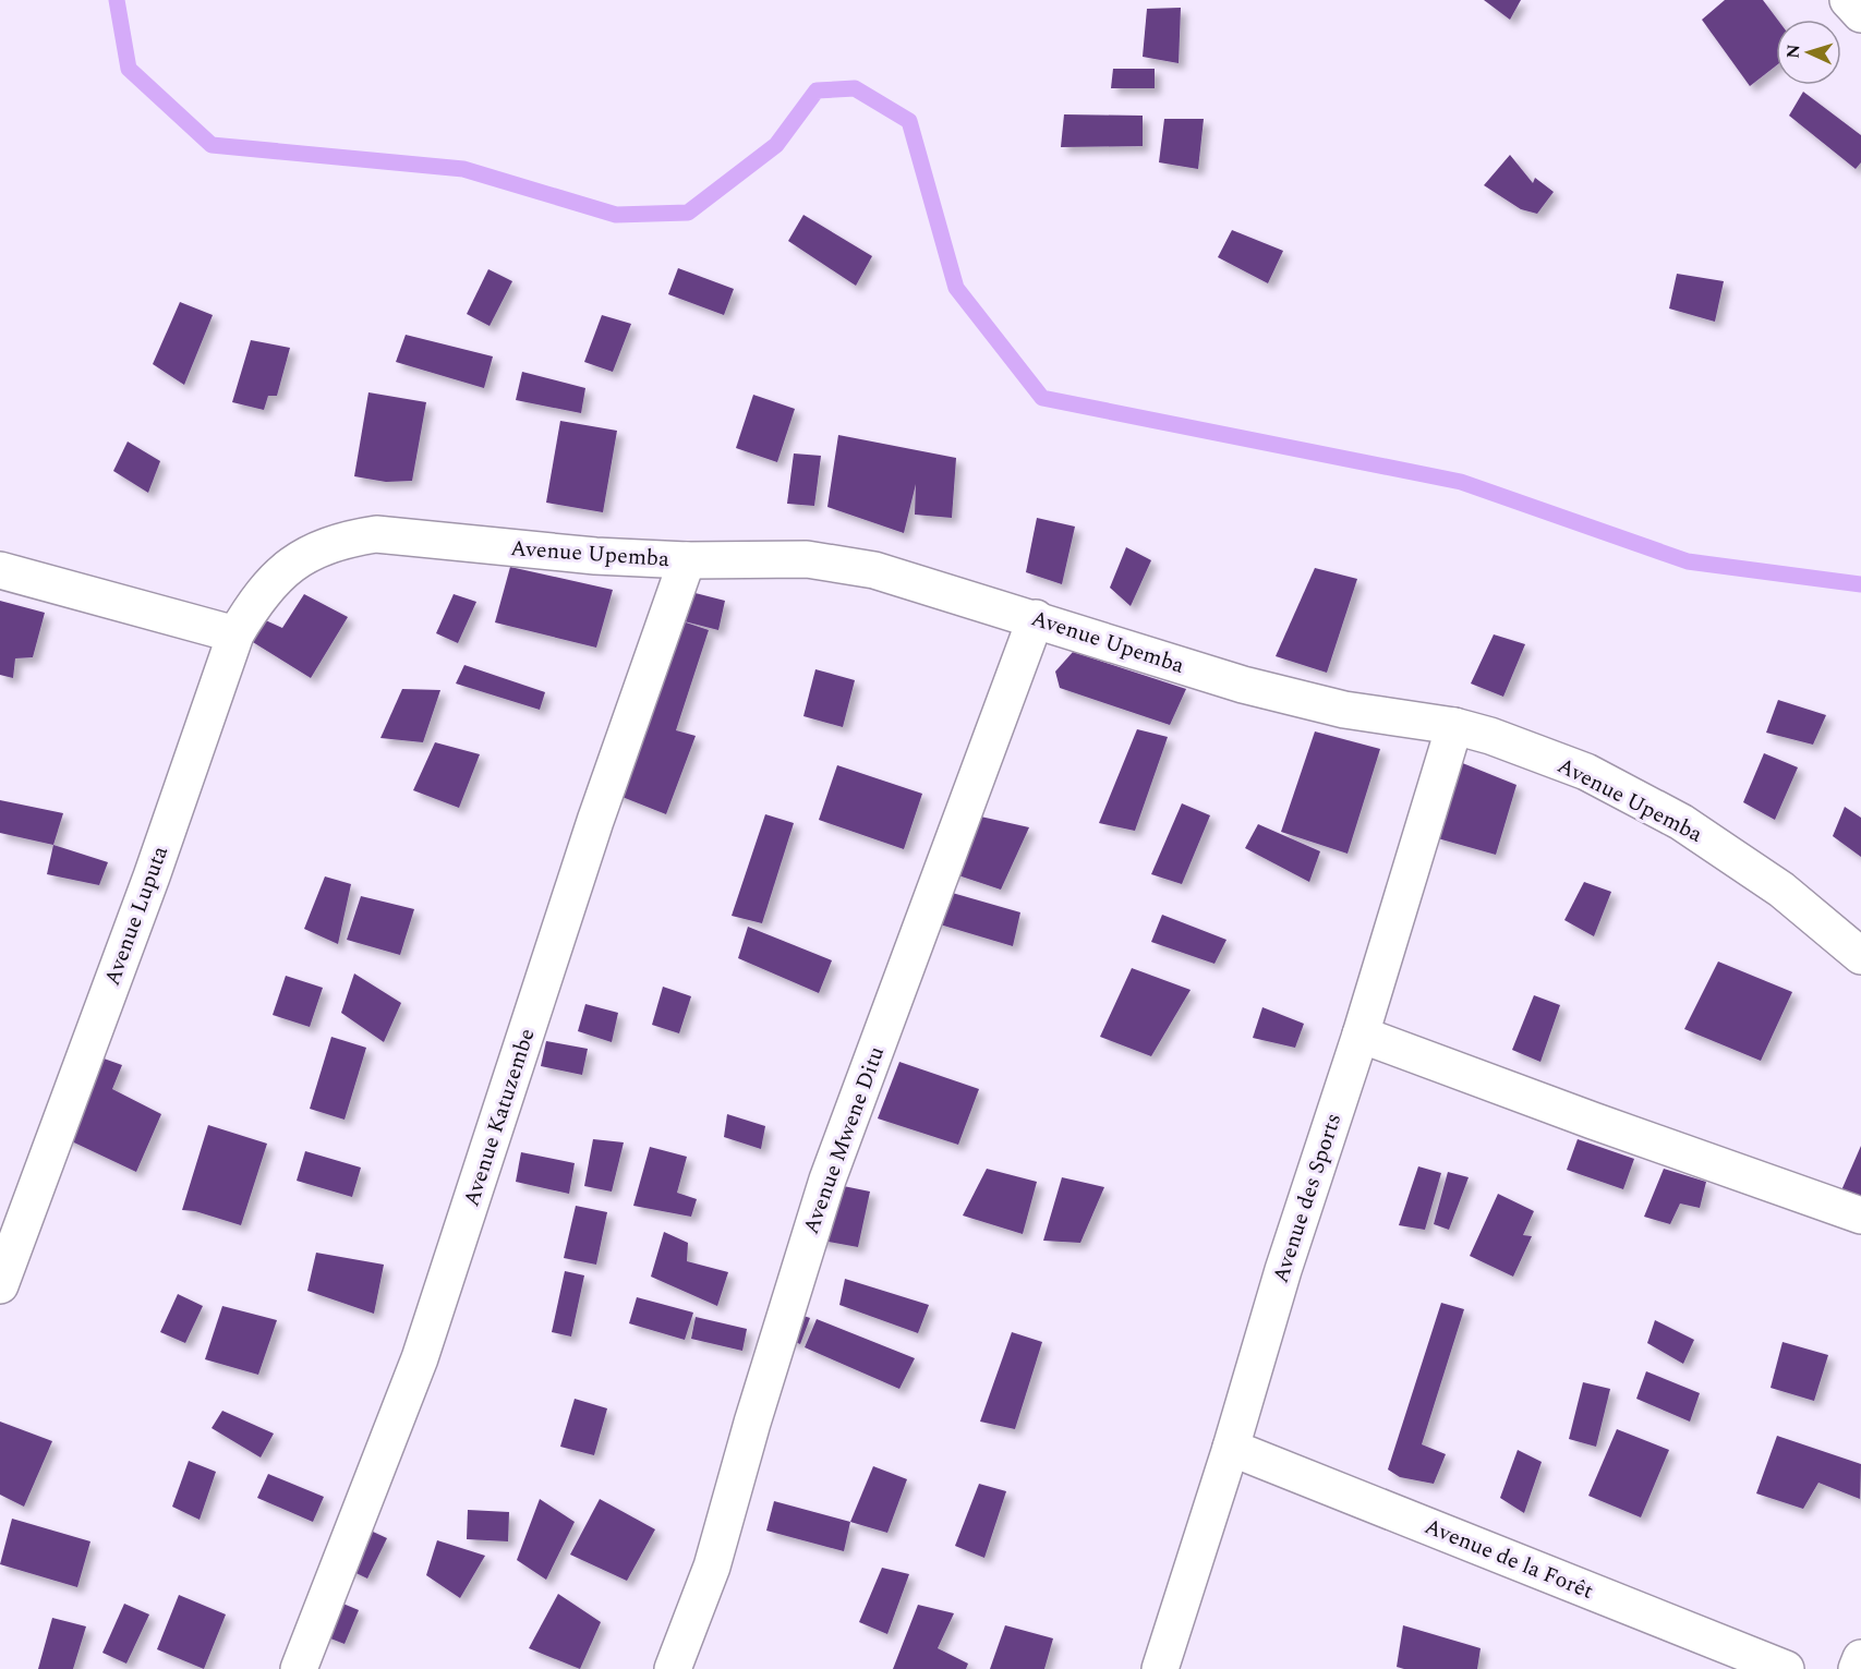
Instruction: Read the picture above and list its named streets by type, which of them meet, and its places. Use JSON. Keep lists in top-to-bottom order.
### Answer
{
  "streets": {
    "street": [
      "Avenue Upemba",
      "Avenue Luputa",
      "Avenue Katuzembe",
      "Avenue Mwene Ditu",
      "Avenue des Sports",
      "Avenue de la Forêt"
    ]
  },
  "crossings": [
    ["Avenue Upemba", "Avenue Luputa"],
    ["Avenue Upemba", "Avenue Katuzembe"],
    ["Avenue Upemba", "Avenue Mwene Ditu"],
    ["Avenue Upemba", "Avenue des Sports"],
    ["Avenue des Sports", "Avenue de la Forêt"]
  ],
  "north": "left"
}
